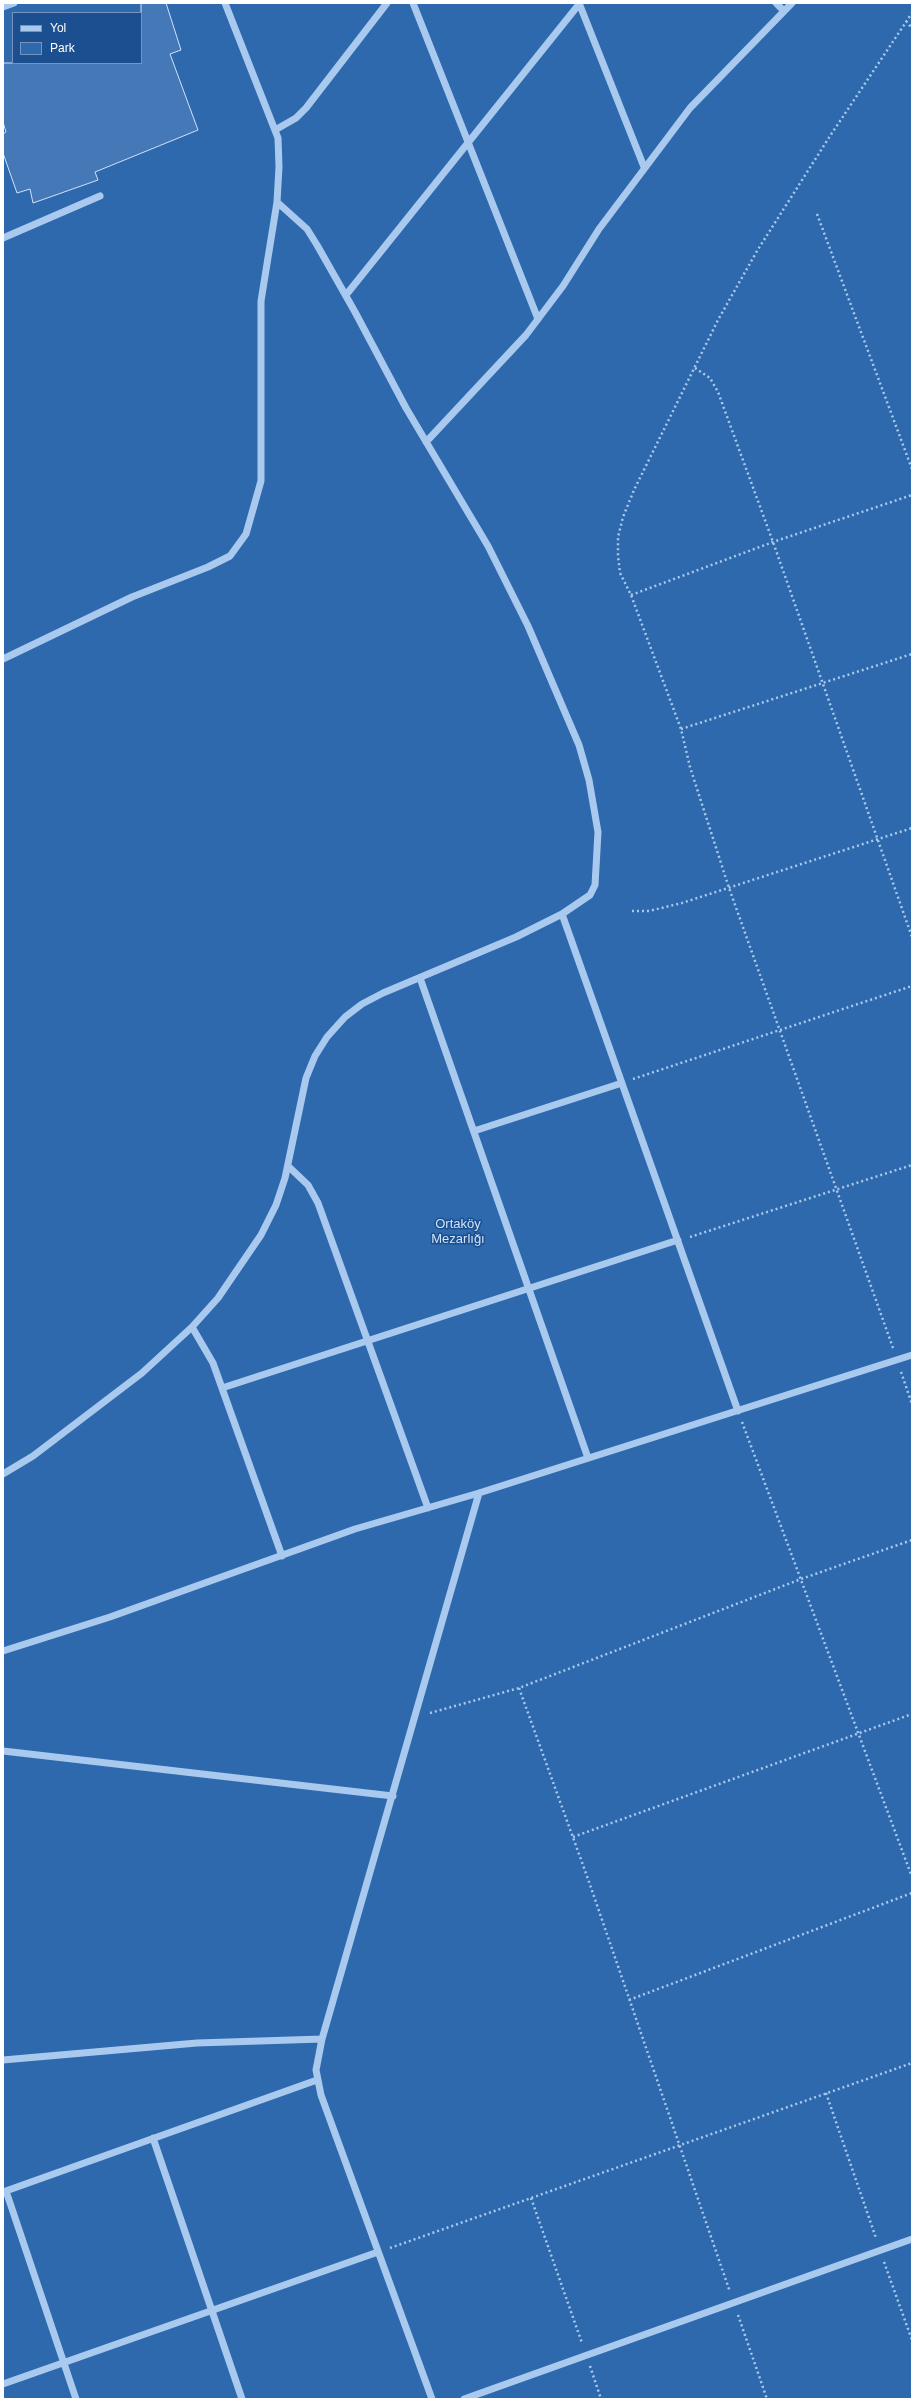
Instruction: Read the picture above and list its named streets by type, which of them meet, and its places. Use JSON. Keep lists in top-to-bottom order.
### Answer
{
  "parks": ["Ortaköy Mezarlığı"],
  "legend": ["Yol", "Park"]
}
